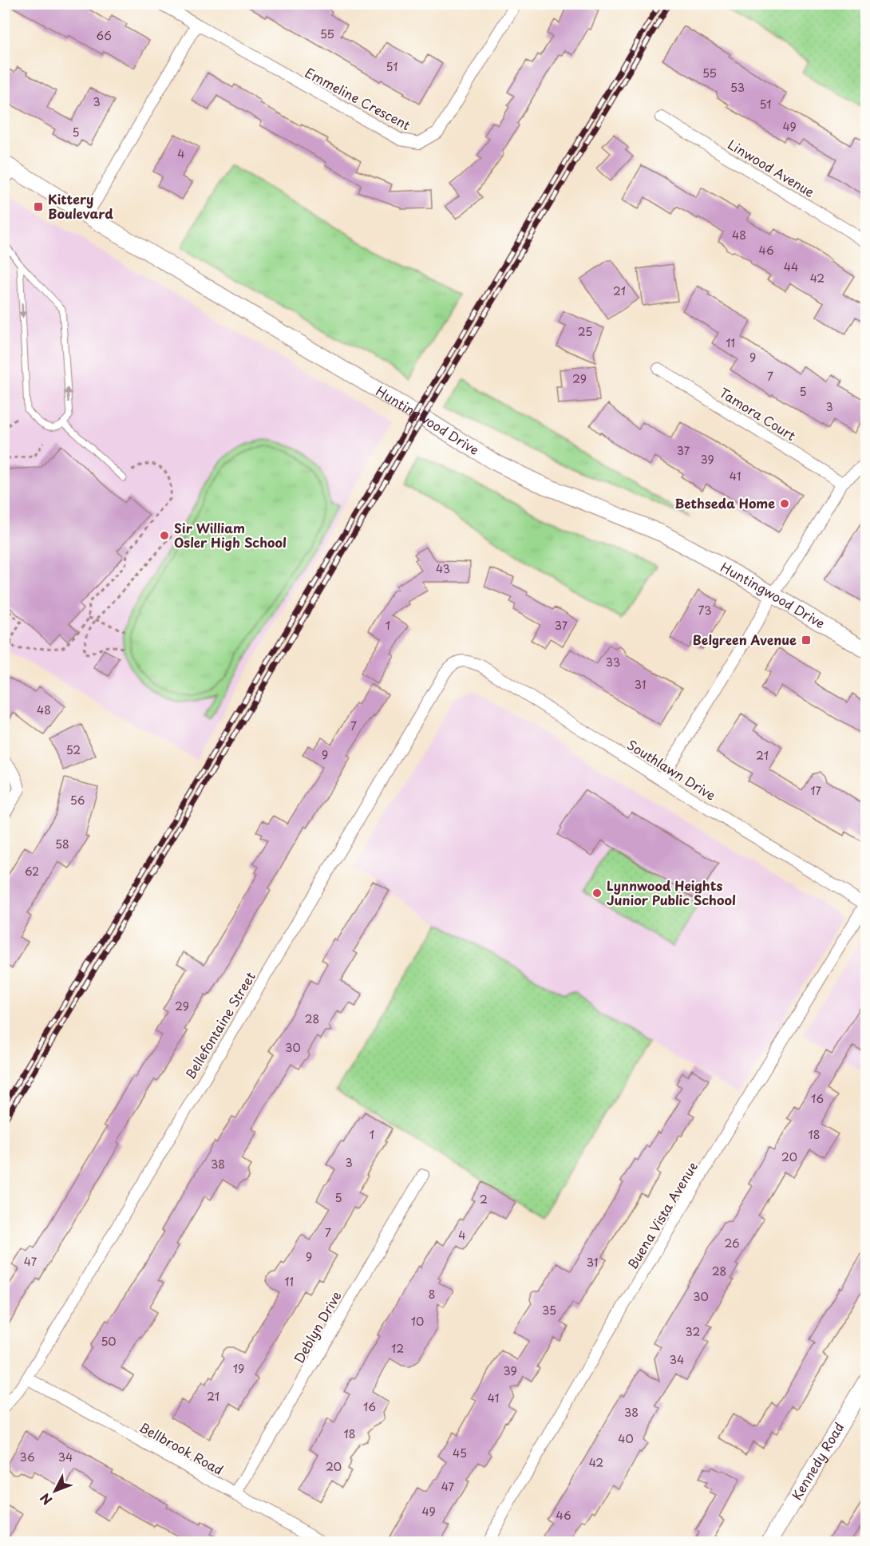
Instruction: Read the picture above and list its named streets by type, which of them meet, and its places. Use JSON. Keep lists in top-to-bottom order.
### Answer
{
  "streets": {
    "street": [
      "Emmeline Crescent",
      "Linwood Avenue",
      "Tamora Court",
      "Huntingwood Drive",
      "Southlawn Drive",
      "Bellefontaine Street",
      "Buena Vista Avenue",
      "Deblyn Drive",
      "Bellbrook Road",
      "Kennedy Road"
    ]
  },
  "crossings": [
    ["Southlawn Drive", "Bellefontaine Street"],
    ["Southlawn Drive", "Buena Vista Avenue"],
    ["Bellefontaine Street", "Bellbrook Road"],
    ["Deblyn Drive", "Bellbrook Road"]
  ],
  "places": {
    "transit": ["Kittery Boulevard", "Belgreen Avenue"],
    "other": ["Bethseda Home", "Sir William Osler High School", "Lynnwood Heights Junior Public School"]
  },
  "house_numbers": [
    "55",
    "66",
    "51",
    "55",
    "53",
    "3",
    "51",
    "49",
    "5",
    "4",
    "48",
    "46",
    "44",
    "42",
    "21",
    "25",
    "11",
    "9",
    "7",
    "29",
    "5",
    "3",
    "37",
    "39",
    "41",
    "43",
    "73",
    "1",
    "37",
    "33",
    "31",
    "48",
    "7",
    "52",
    "9",
    "21",
    "17",
    "56",
    "58",
    "62",
    "29",
    "28",
    "30",
    "16",
    "1",
    "18",
    "20",
    "3",
    "38",
    "5",
    "2",
    "7",
    "4",
    "26",
    "9",
    "47",
    "31",
    "28",
    "11",
    "8",
    "30",
    "35",
    "10",
    "32",
    "50",
    "12",
    "34",
    "19",
    "39",
    "21",
    "41",
    "16",
    "38",
    "18",
    "40",
    "45",
    "36",
    "34",
    "42",
    "20",
    "47",
    "49",
    "46"
  ],
  "north": "bottom left"
}
